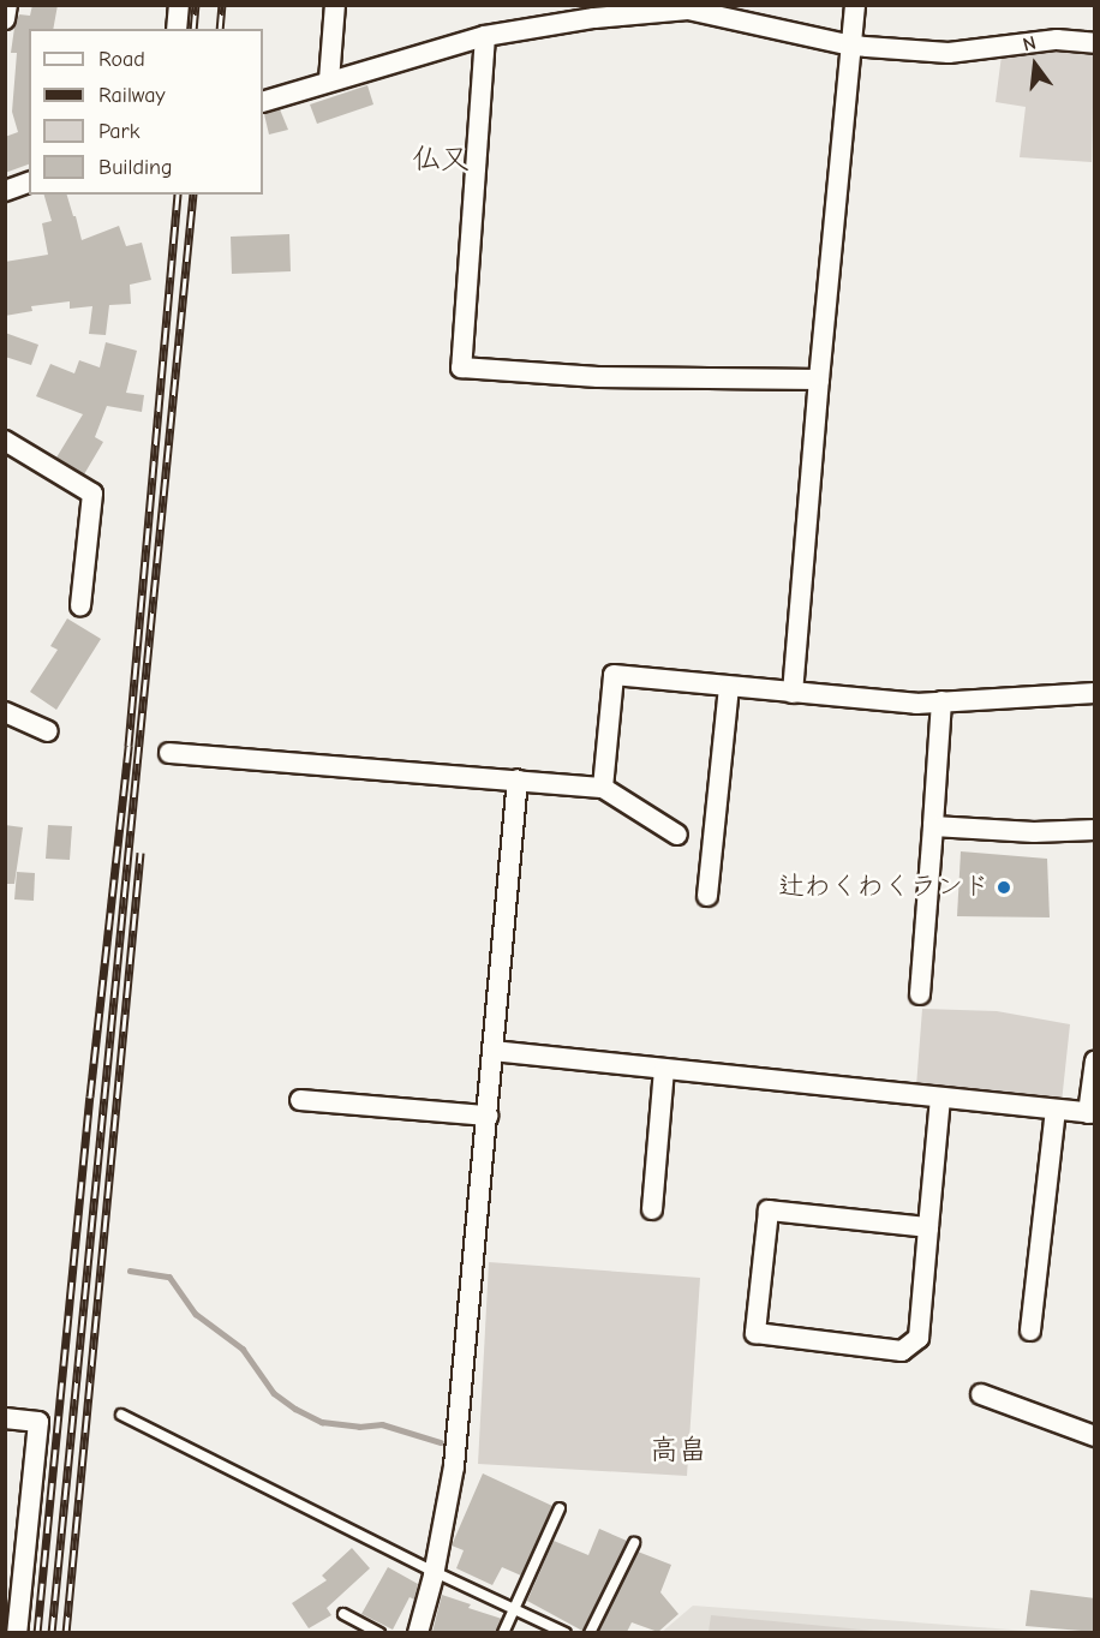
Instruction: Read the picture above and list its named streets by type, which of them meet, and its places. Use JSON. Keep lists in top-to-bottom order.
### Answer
{
  "districts": ["仏又", "高畠"],
  "places": ["辻わくわくランド"],
  "legend": [
    "Road",
    "Railway",
    "Park",
    "Building"
  ],
  "north": "top"
}
